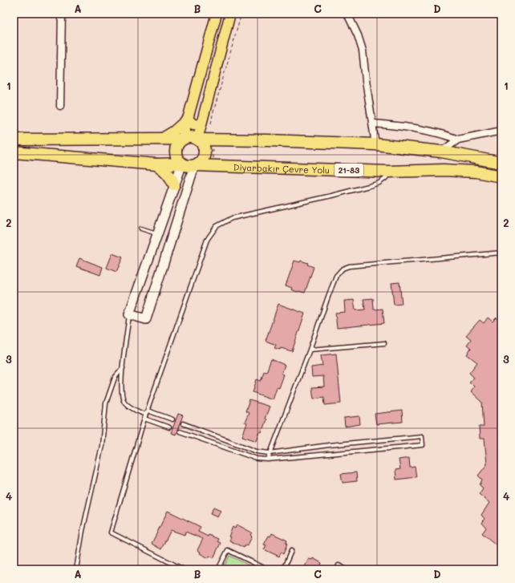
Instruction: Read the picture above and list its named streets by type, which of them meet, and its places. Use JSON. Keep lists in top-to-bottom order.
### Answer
{
  "streets": {
    "highway": ["Diyarbakır Çevre Yolu", "21-83"]
  },
  "grid": {
    "columns": [
      "A",
      "B",
      "C",
      "D"
    ],
    "rows": [
      "1",
      "2",
      "3",
      "4"
    ]
  }
}
